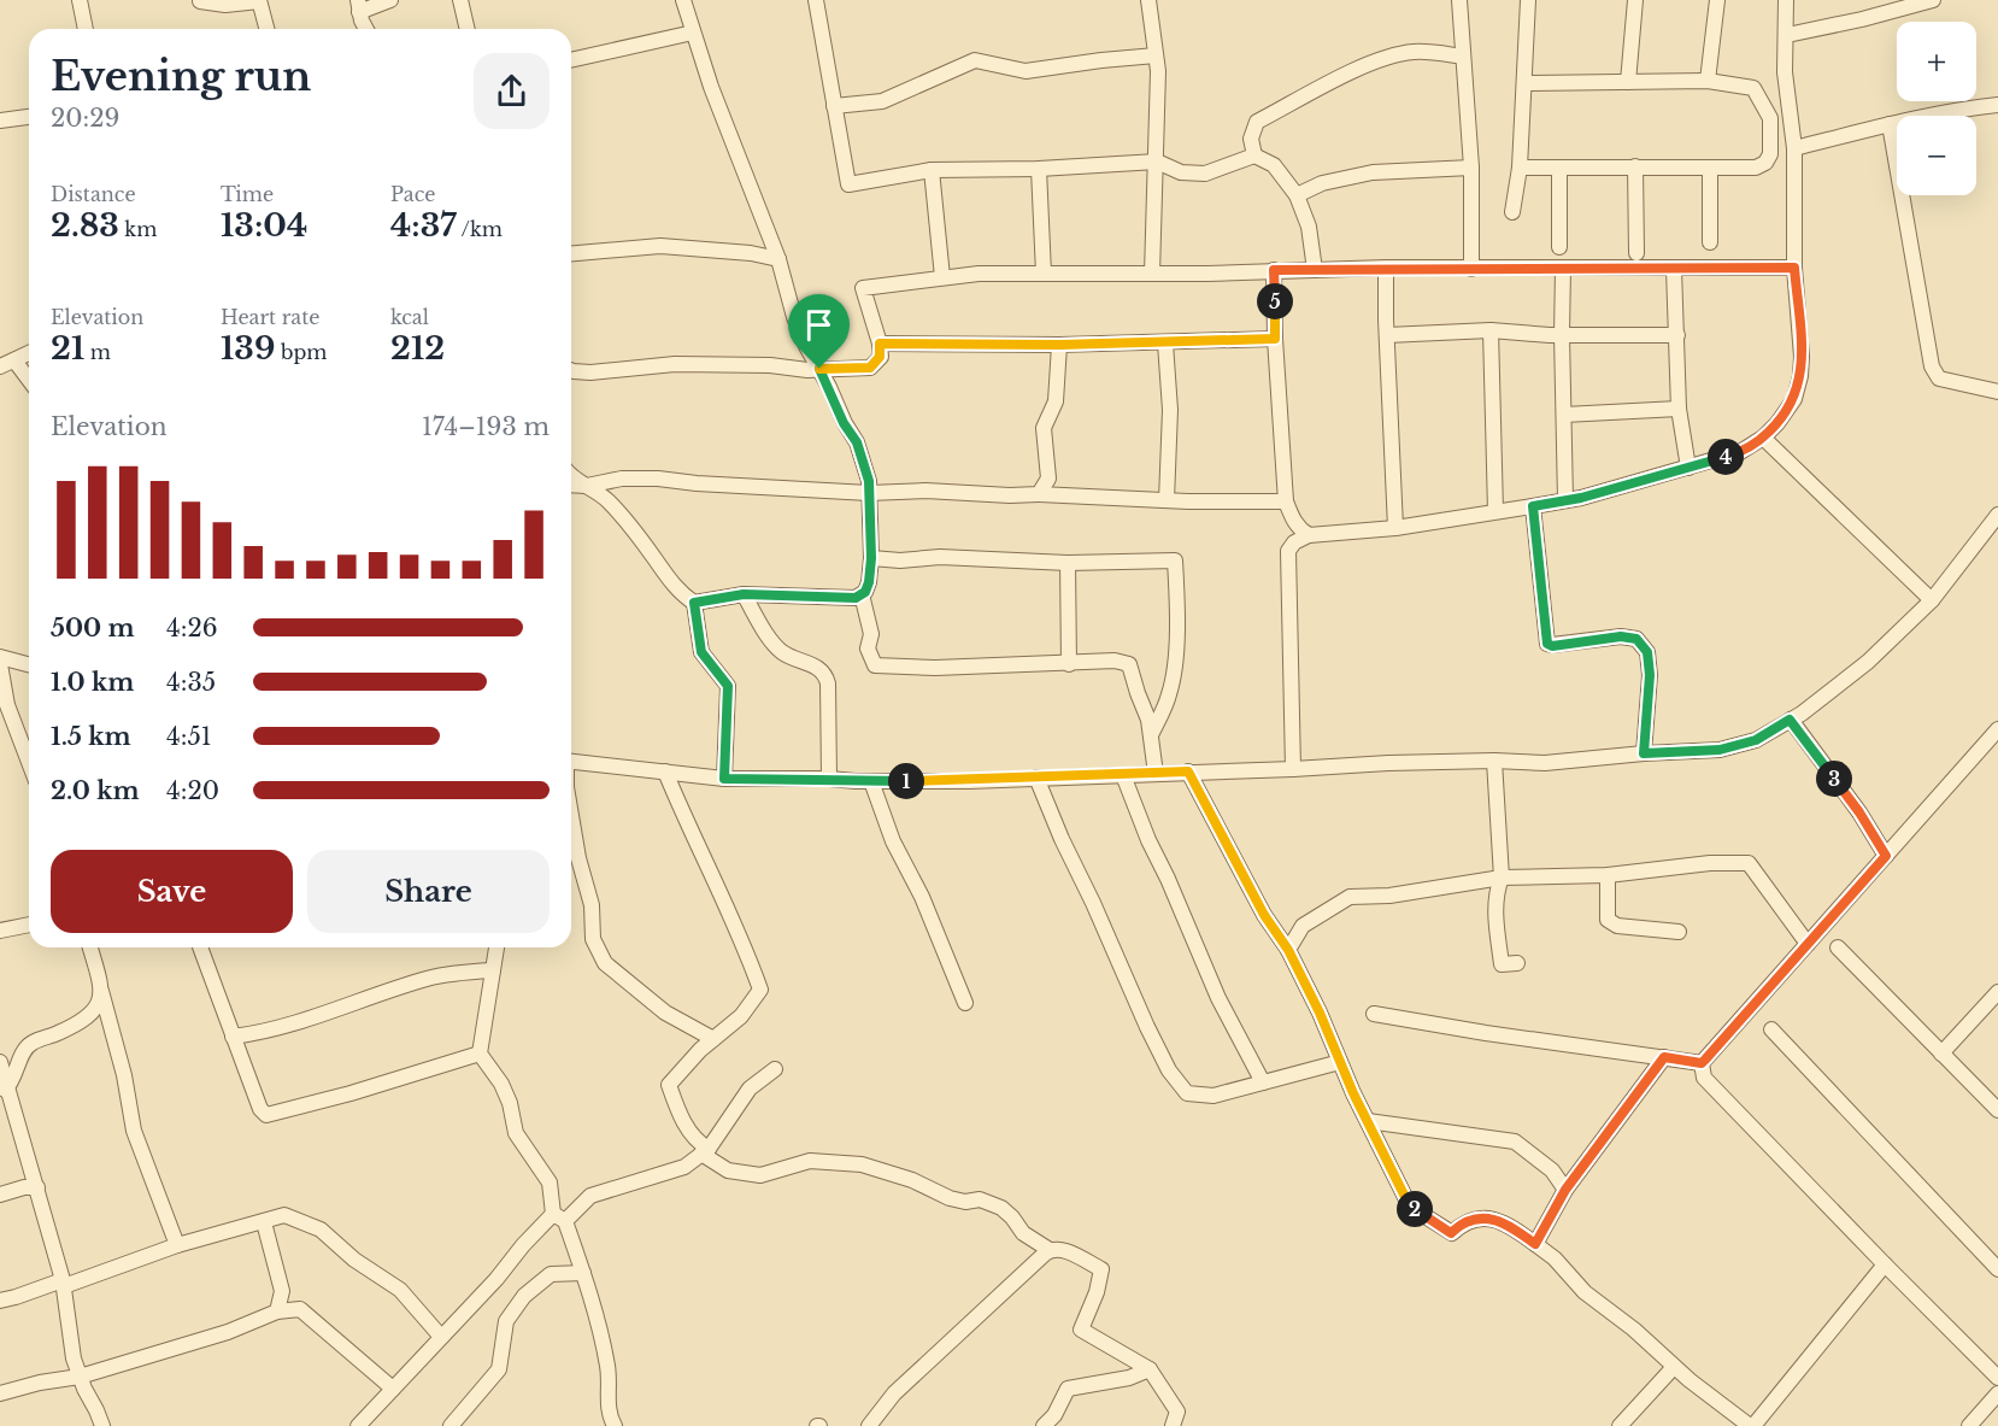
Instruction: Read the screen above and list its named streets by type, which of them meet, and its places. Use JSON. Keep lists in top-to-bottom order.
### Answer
{
  "page": {
    "map_buttons": ["+", "−"],
    "heading": ["Evening run", "20:29"],
    "stats": [
      ["Distance", "2.83 km"],
      ["Time", "13:04"],
      ["Pace", "4:37 /km"],
      ["Elevation", "21 m"],
      ["Heart rate", "139 bpm"],
      ["kcal", "212"]
    ],
    "pins": [
      "5",
      "4",
      "3",
      "1",
      "2"
    ],
    "chart": ["Elevation", "174–193 m"],
    "list": [
      {
        "name": "500 m",
        "note": "4:26"
      },
      {
        "name": "1.0 km",
        "note": "4:35"
      },
      {
        "name": "1.5 km",
        "note": "4:51"
      },
      {
        "name": "2.0 km",
        "note": "4:20"
      }
    ],
    "buttons": ["Save", "Share"]
  }
}
